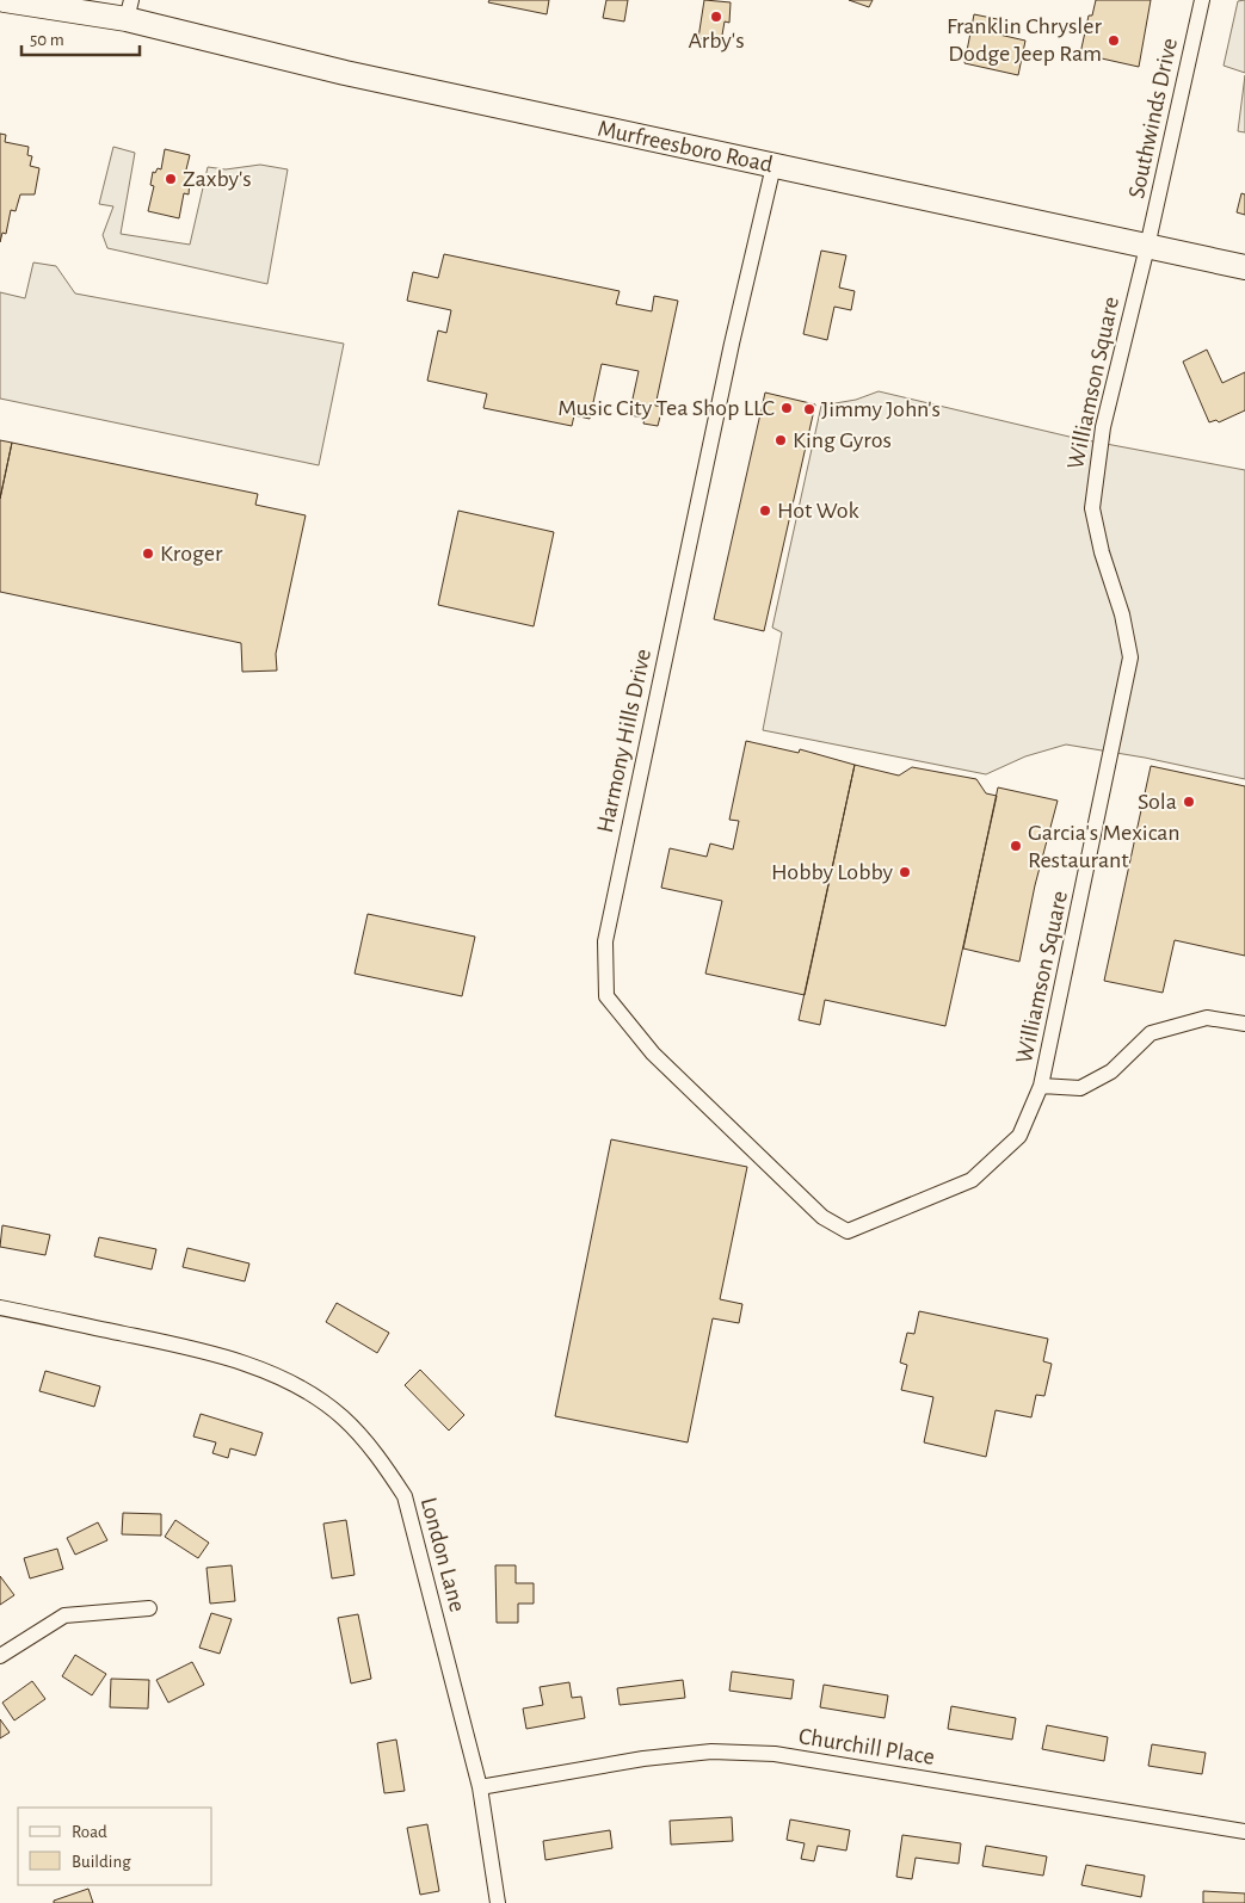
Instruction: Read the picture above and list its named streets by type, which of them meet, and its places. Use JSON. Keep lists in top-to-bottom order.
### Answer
{
  "streets": {
    "highway": ["Murfreesboro Road"],
    "street": [
      "Southwinds Drive",
      "Williamson Square",
      "Harmony Hills Drive",
      "London Lane",
      "Churchill Place"
    ]
  },
  "crossings": [
    ["Southwinds Drive", "Murfreesboro Road"],
    ["Southwinds Drive", "Williamson Square"],
    ["Murfreesboro Road", "Williamson Square"],
    ["Murfreesboro Road", "Harmony Hills Drive"],
    ["Williamson Square", "Harmony Hills Drive"],
    ["London Lane", "Churchill Place"]
  ],
  "places": [
    "Arby's",
    "Franklin Chrysler Dodge Jeep Ram",
    "Zaxby's",
    "Music City Tea Shop LLC",
    "Jimmy John's",
    "King Gyros",
    "Hot Wok",
    "Kroger",
    "Sola",
    "Garcia's Mexican Restaurant",
    "Hobby Lobby"
  ],
  "legend": ["Road", "Building"],
  "scale_bar": "50 m"
}
